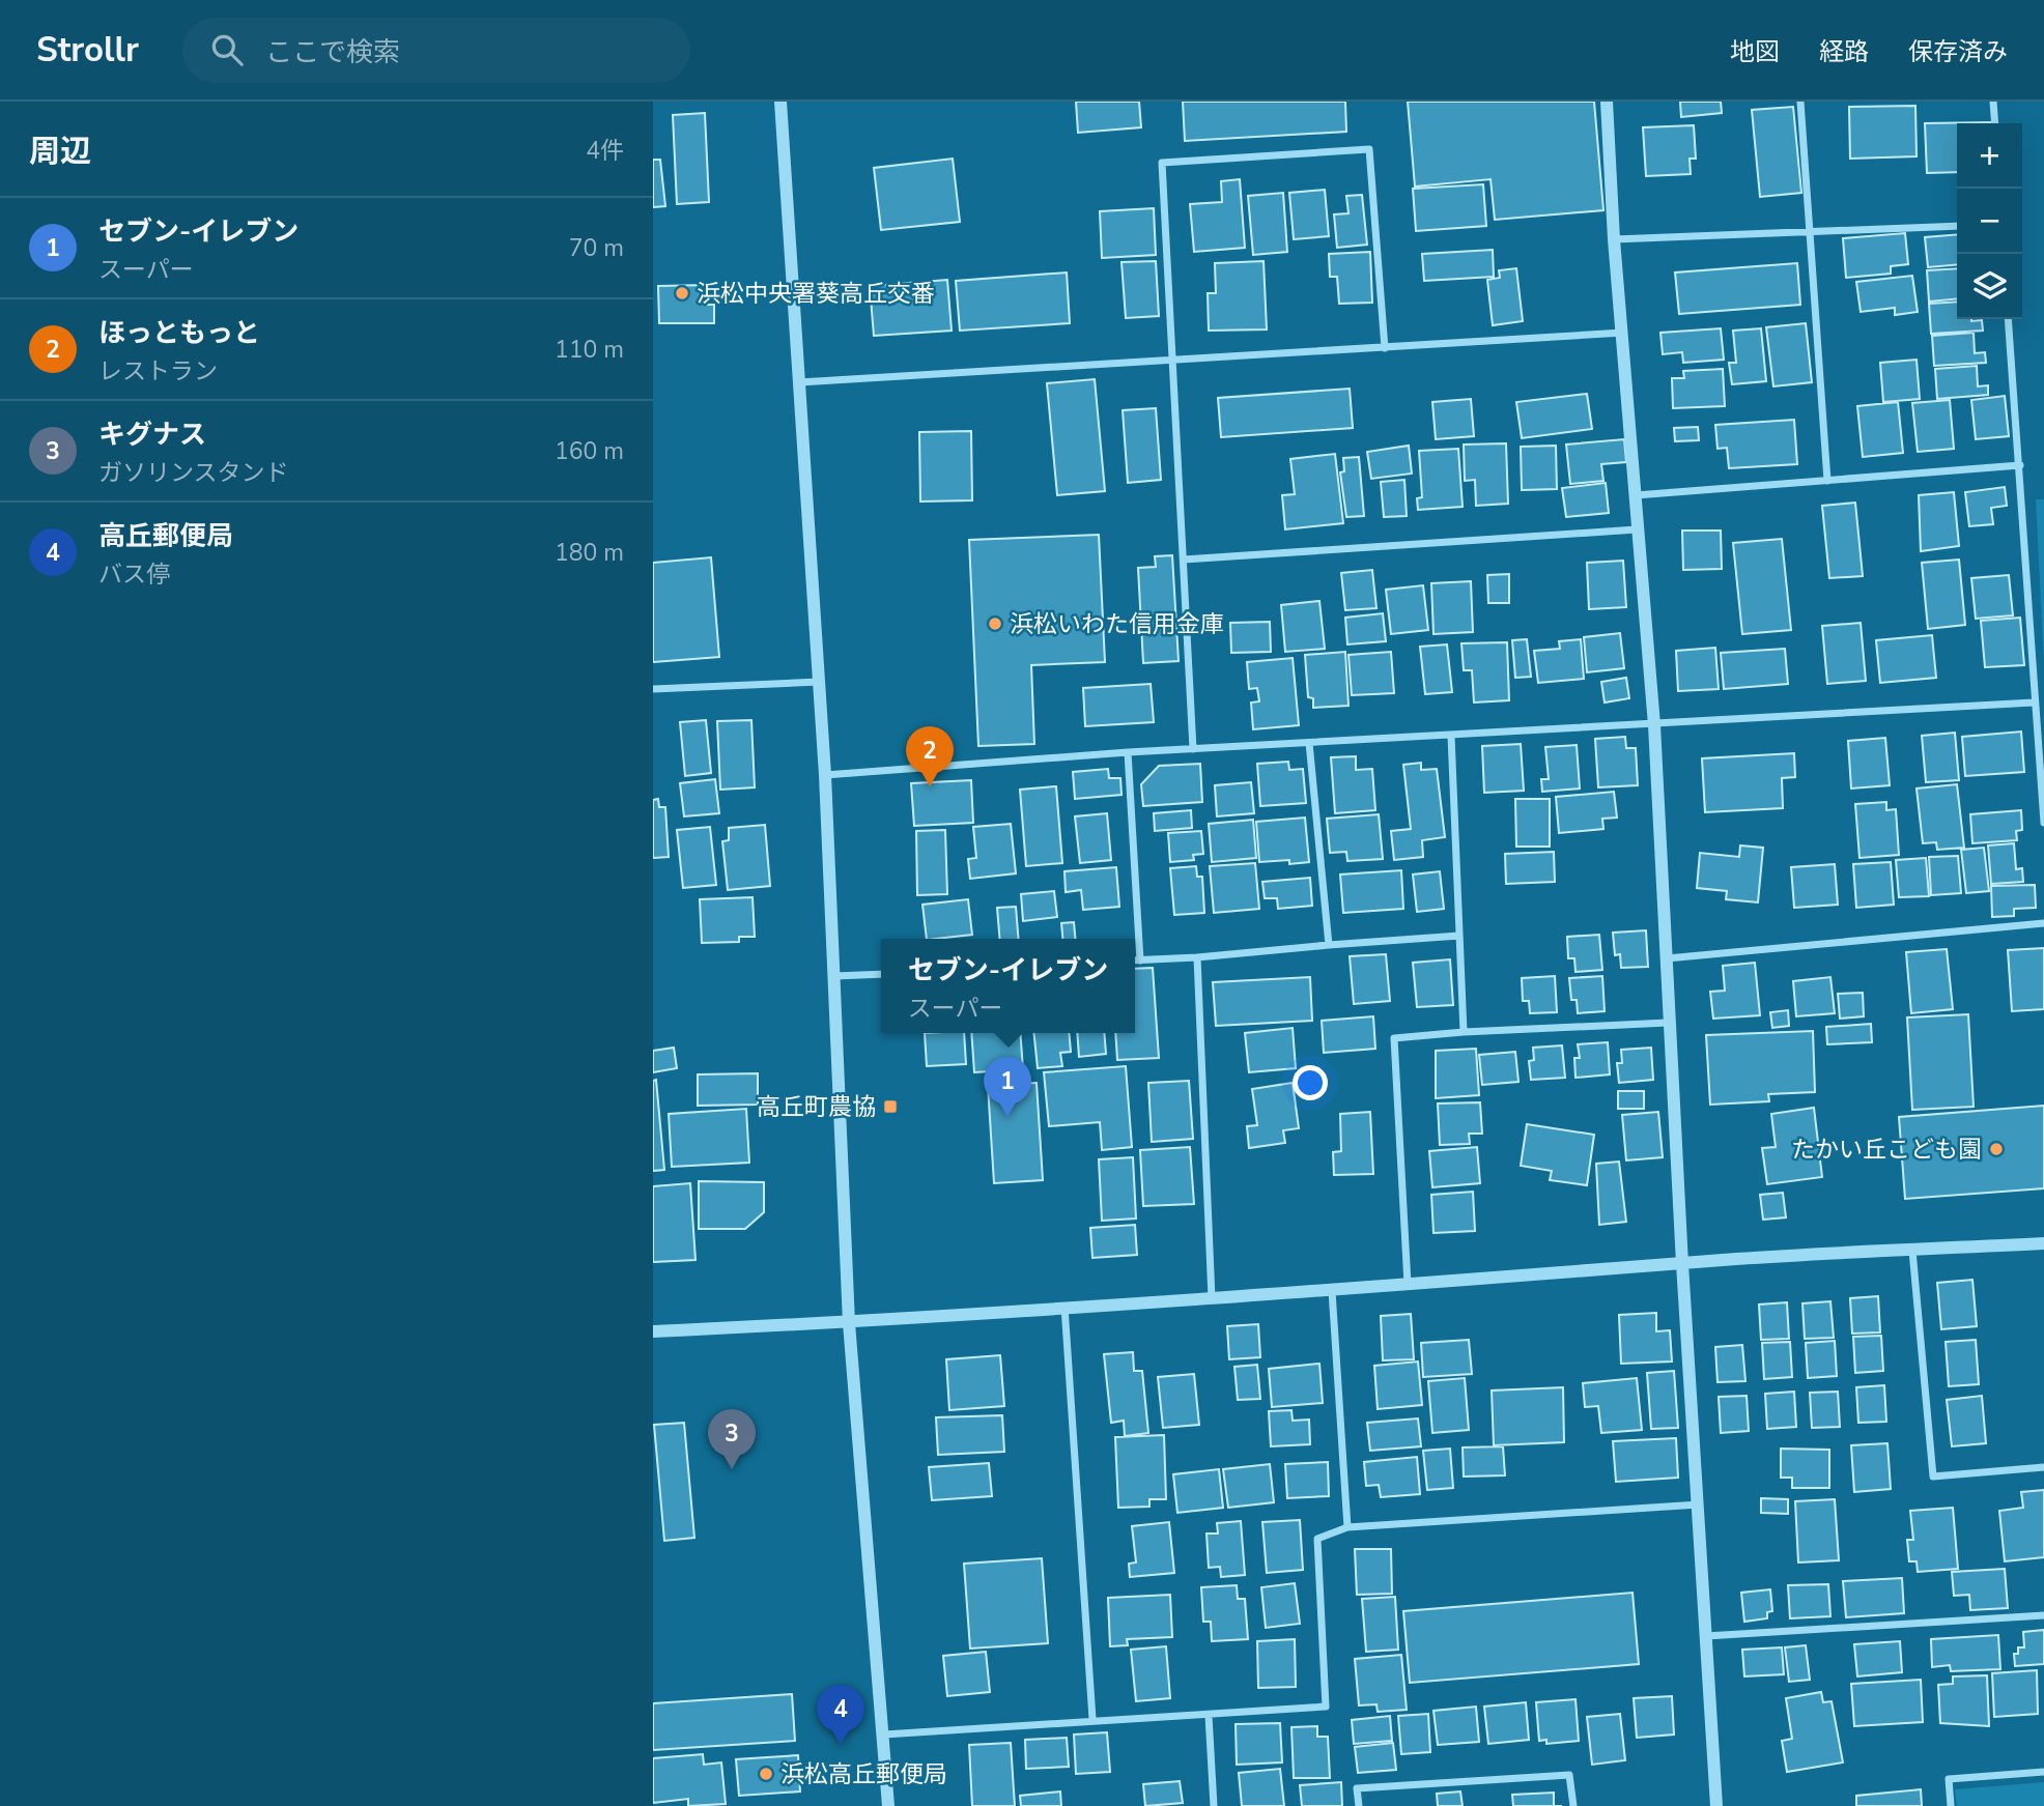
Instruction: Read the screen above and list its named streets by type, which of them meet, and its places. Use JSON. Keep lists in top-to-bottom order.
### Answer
{
  "places": {
    "other": [
      "浜松中央署葵高丘交番",
      "浜松いわた信用金庫",
      "たかい丘こども園",
      "浜松高丘郵便局"
    ],
    "transit": ["高丘町農協"]
  },
  "page": {
    "header": "Strollr",
    "search": "ここで検索",
    "nav": ["地図", "経路", "保存済み"],
    "heading": ["周辺", "4件"],
    "map_buttons": ["+", "−"],
    "list": [
      {
        "mark": "1",
        "name": "セブン-イレブン",
        "note": "スーパー",
        "value": "70 m"
      },
      {
        "mark": "2",
        "name": "ほっともっと",
        "note": "レストラン",
        "value": "110 m"
      },
      {
        "mark": "3",
        "name": "キグナス",
        "note": "ガソリンスタンド",
        "value": "160 m"
      },
      {
        "mark": "4",
        "name": "高丘郵便局",
        "note": "バス停",
        "value": "180 m"
      }
    ],
    "pins": [
      "2",
      "1",
      "3",
      "4"
    ],
    "popup": ["セブン-イレブン", "スーパー"]
  }
}
